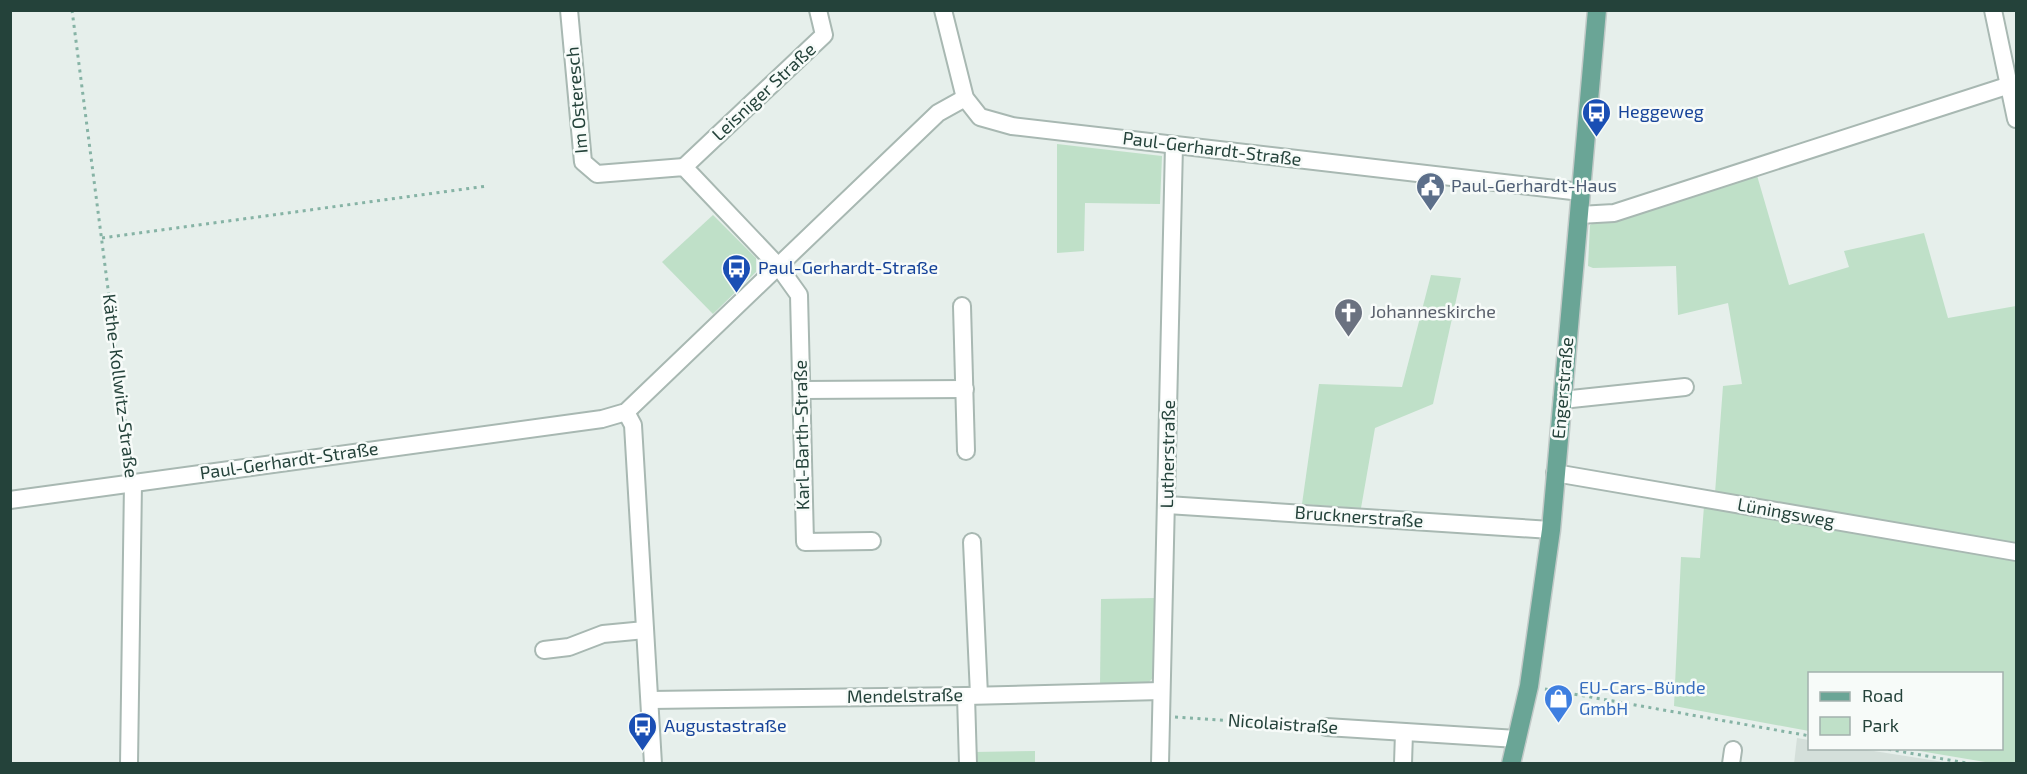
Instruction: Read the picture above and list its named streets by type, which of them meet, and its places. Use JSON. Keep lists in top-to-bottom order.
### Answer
{
  "streets": {
    "main road": ["Engerstraße"],
    "street": [
      "Leisniger Straße",
      "Im Osteresch",
      "Paul-Gerhardt-Straße",
      "Käthe-Kollwitz-Straße",
      "Karl-Barth-Straße",
      "Lutherstraße",
      "Lüningsweg",
      "Brucknerstraße",
      "Mendelstraße",
      "Nicolaistraße"
    ]
  },
  "crossings": [
    ["Leisniger Straße", "Im Osteresch"],
    ["Paul-Gerhardt-Straße", "Käthe-Kollwitz-Straße"],
    ["Paul-Gerhardt-Straße", "Engerstraße"],
    ["Paul-Gerhardt-Straße", "Karl-Barth-Straße"],
    ["Paul-Gerhardt-Straße", "Lutherstraße"],
    ["Engerstraße", "Lüningsweg"],
    ["Engerstraße", "Brucknerstraße"],
    ["Engerstraße", "Nicolaistraße"],
    ["Lutherstraße", "Brucknerstraße"],
    ["Lutherstraße", "Mendelstraße"],
    ["Lutherstraße", "Nicolaistraße"]
  ],
  "places": {
    "bus stop": ["Heggeweg", "Paul-Gerhardt-Straße", "Augustastraße"],
    "public building": ["Paul-Gerhardt-Haus"],
    "church": ["Johanneskirche"],
    "shop": ["EU-Cars-Bünde GmbH"]
  },
  "legend": ["Road", "Park"]
}
